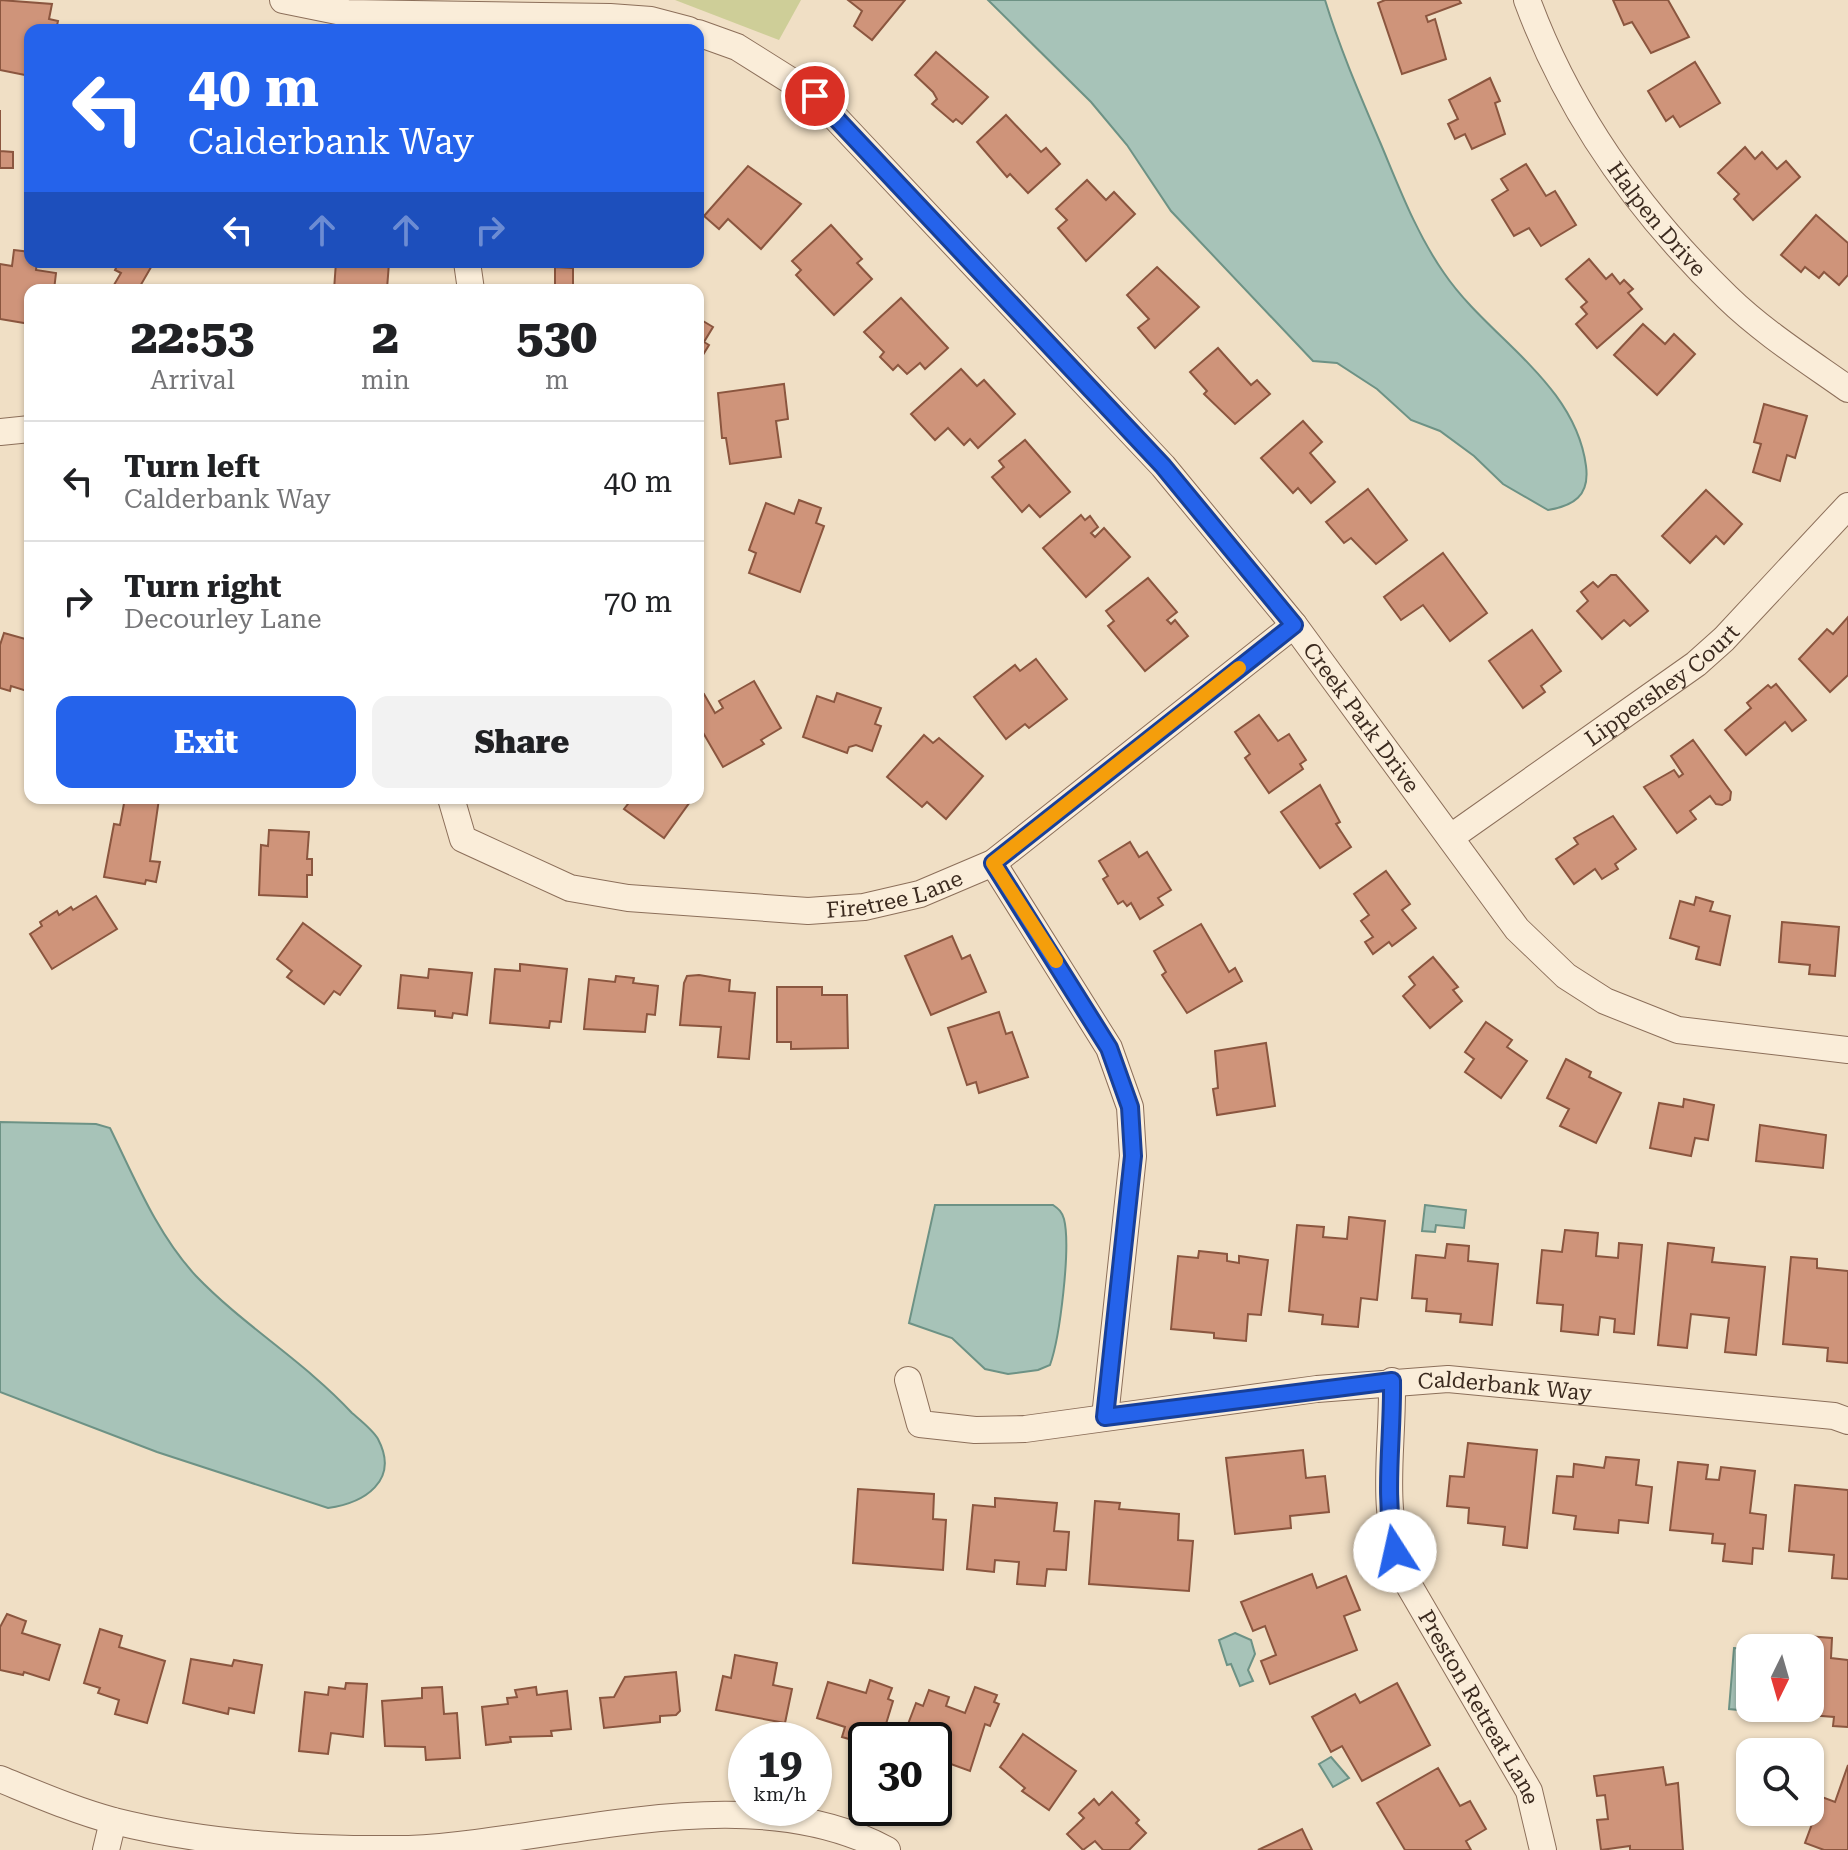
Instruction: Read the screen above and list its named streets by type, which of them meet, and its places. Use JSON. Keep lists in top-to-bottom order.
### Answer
{
  "streets": {
    "street": [
      "Halpen Drive",
      "Lippershey Court",
      "Creek Park Drive",
      "Firetree Lane",
      "Calderbank Way",
      "Preston Retreat Lane"
    ]
  },
  "crossings": [
    ["Lippershey Court", "Creek Park Drive"],
    ["Creek Park Drive", "Firetree Lane"],
    ["Calderbank Way", "Preston Retreat Lane"]
  ],
  "north": "bottom",
  "page": {
    "turn": ["40 m", "Calderbank Way"],
    "eta": [
      "22:53",
      "Arrival",
      "2",
      "min",
      "530",
      "m"
    ],
    "list": [
      {
        "name": "Turn left",
        "note": "Calderbank Way",
        "value": "40 m"
      },
      {
        "name": "Turn right",
        "note": "Decourley Lane",
        "value": "70 m"
      }
    ],
    "buttons": ["Exit", "Share"],
    "speed": "19 km/h",
    "limit": "30"
  }
}
